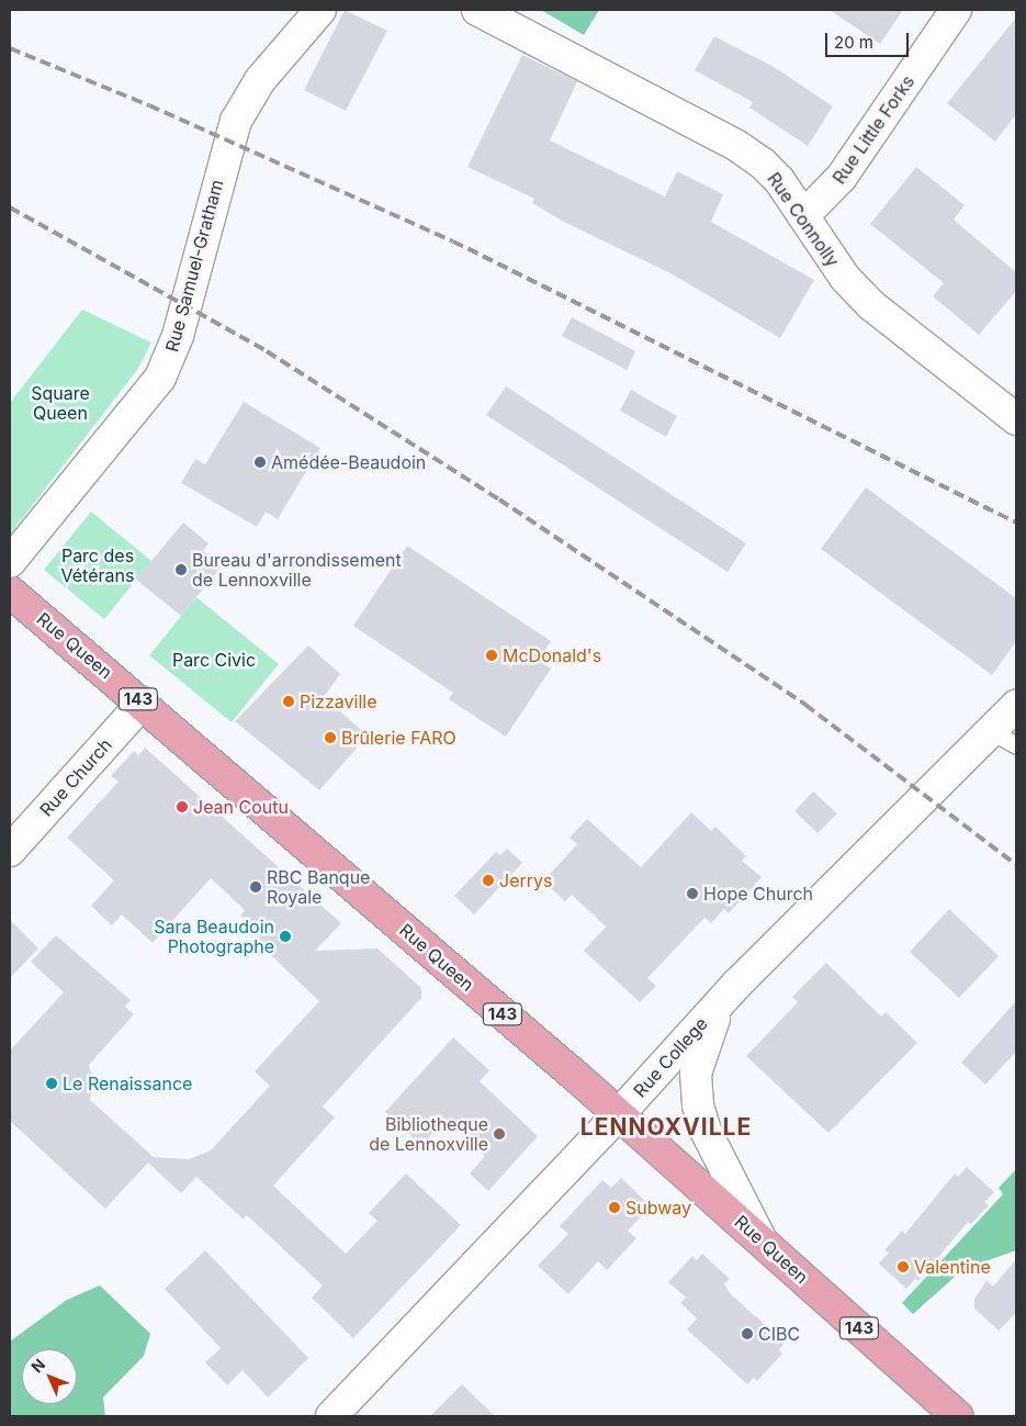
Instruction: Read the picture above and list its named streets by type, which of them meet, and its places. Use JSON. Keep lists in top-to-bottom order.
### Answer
{
  "streets": {
    "main road": ["Rue Queen", "143"],
    "street": [
      "Rue Little Forks",
      "Rue Connolly",
      "Rue Samuel-Gratham",
      "Rue Church",
      "Rue College"
    ]
  },
  "crossings": [
    ["Rue Little Forks", "Rue Connolly"],
    ["Rue Queen", "Rue Church"],
    ["Rue Queen", "Rue College"]
  ],
  "districts": ["LENNOXVILLE"],
  "parks": ["Square Queen", "Parc des Vétérans", "Parc Civic"],
  "places": [
    "Amédée-Beaudoin",
    "Bureau d'arrondissement de Lennoxville",
    "McDonald's",
    "Pizzaville",
    "Brûlerie FARO",
    "Jean Coutu",
    "Jerrys",
    "RBC Banque Royale",
    "Hope Church",
    "Sara Beaudoin Photographe",
    "Le Renaissance",
    "Bibliotheque de Lennoxville",
    "Subway",
    "Valentine",
    "CIBC"
  ],
  "scale_bar": "20 m",
  "north": "top left"
}
